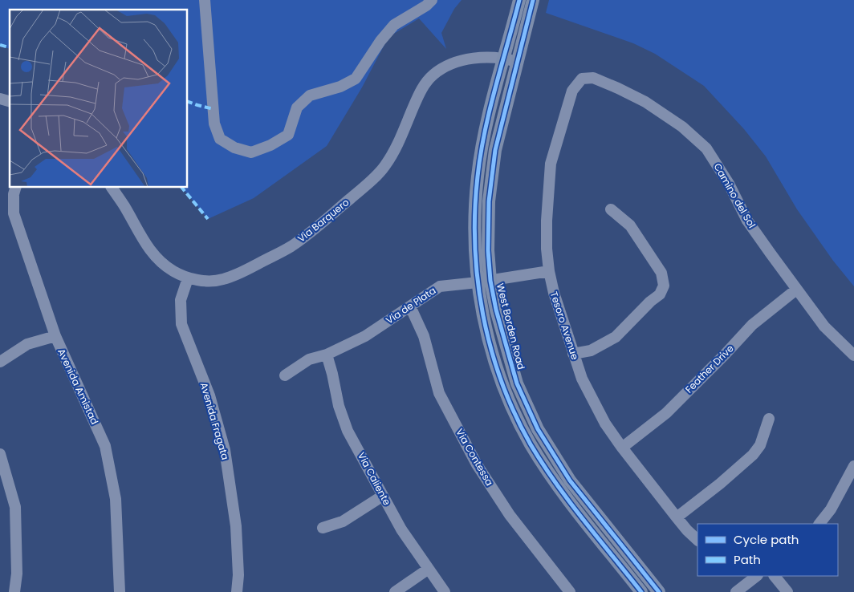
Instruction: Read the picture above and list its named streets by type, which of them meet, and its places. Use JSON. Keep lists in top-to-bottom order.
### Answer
{
  "streets": {
    "main road": ["West Borden Road"],
    "street": [
      "Camino del Sol",
      "Via Barquero",
      "Via de Plata",
      "Tesoro Avenue",
      "Feather Drive",
      "Avenida Amistad",
      "Avenida Fragata",
      "Via Contessa",
      "Via Caliente"
    ]
  },
  "crossings": [
    ["Camino del Sol", "Tesoro Avenue"],
    ["Camino del Sol", "Feather Drive"],
    ["Via Barquero", "West Borden Road"],
    ["Via Barquero", "Avenida Fragata"],
    ["Via de Plata", "Tesoro Avenue"],
    ["Via de Plata", "West Borden Road"],
    ["Via de Plata", "Via Contessa"],
    ["Via de Plata", "Via Caliente"],
    ["Tesoro Avenue", "Feather Drive"]
  ],
  "legend": ["Cycle path", "Path"]
}
